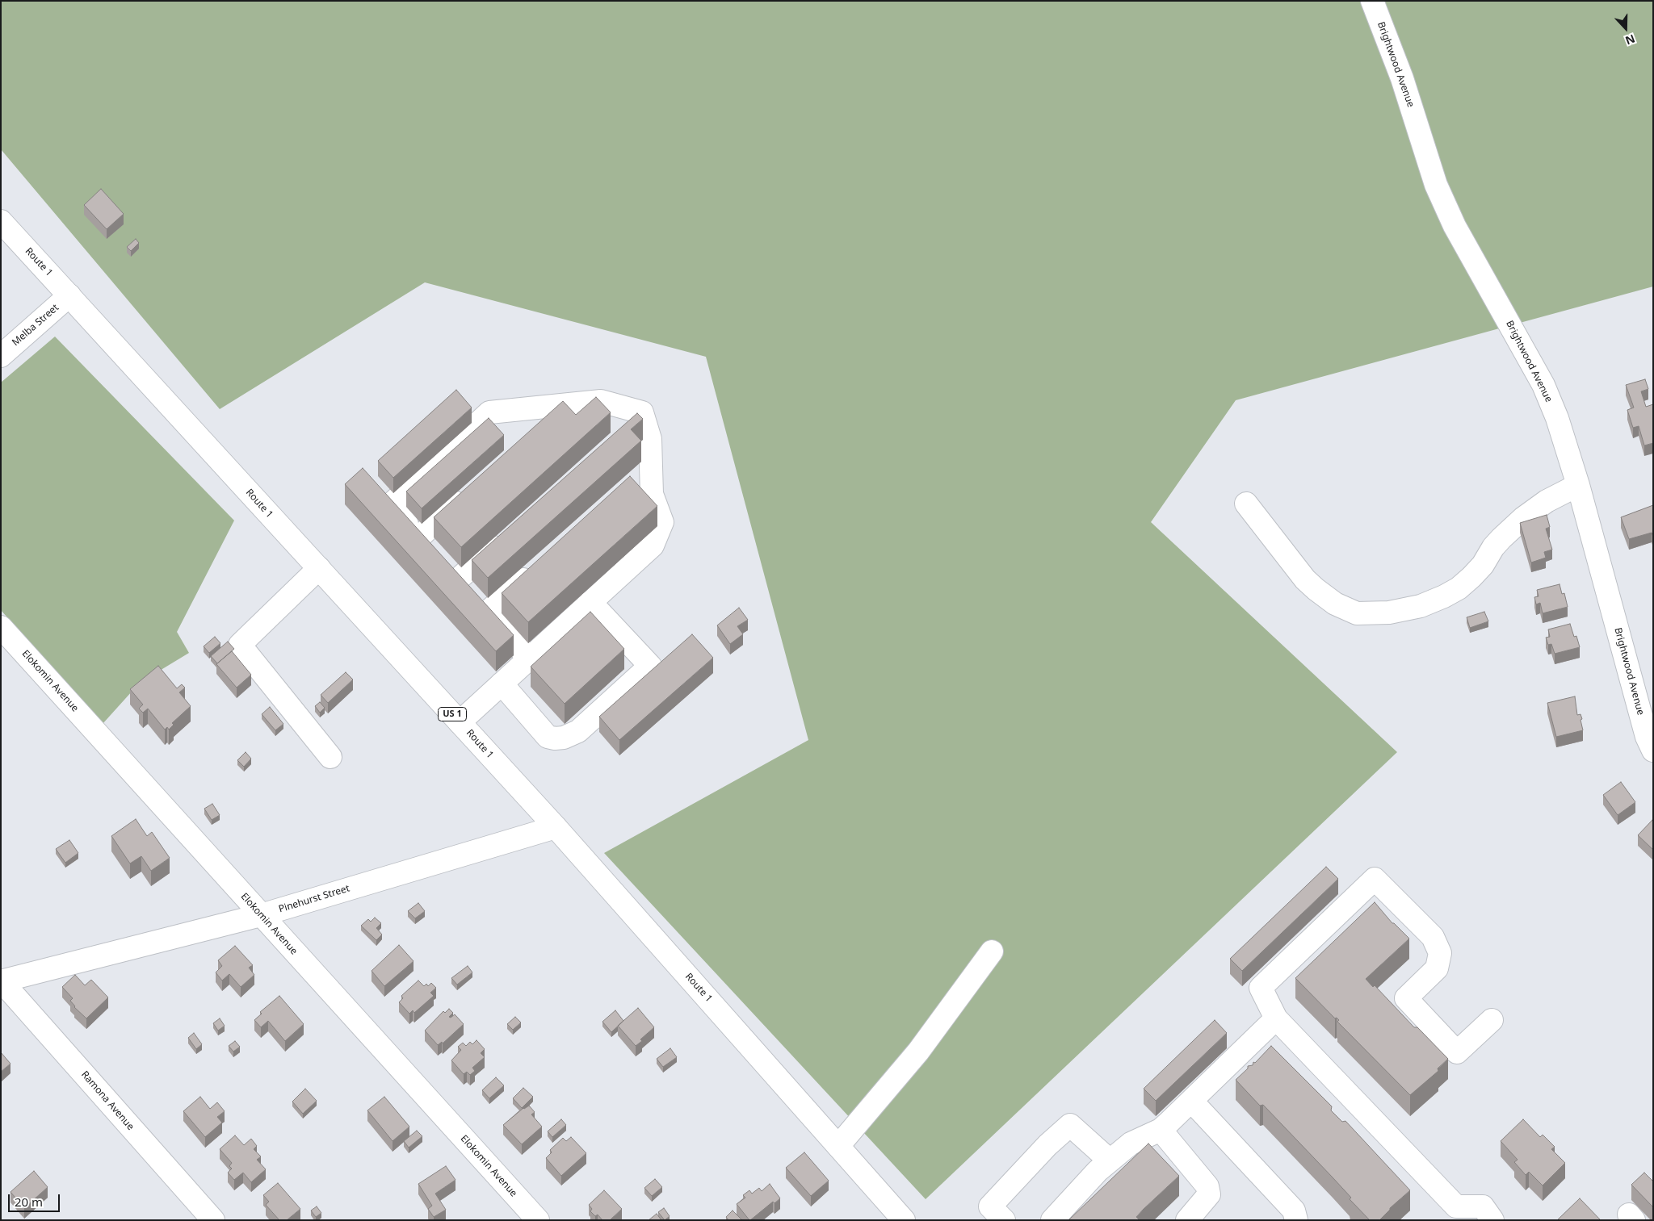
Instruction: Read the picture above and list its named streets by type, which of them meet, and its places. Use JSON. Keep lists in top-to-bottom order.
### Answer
{
  "streets": {
    "street": [
      "Brightwood Avenue",
      "Route 1",
      "Melba Street",
      "Elokomin Avenue",
      "US 1",
      "Pinehurst Street",
      "Ramona Avenue"
    ]
  },
  "crossings": [
    ["Route 1", "Melba Street"],
    ["Route 1", "Pinehurst Street"],
    ["Elokomin Avenue", "Pinehurst Street"],
    ["Pinehurst Street", "Ramona Avenue"]
  ],
  "scale_bar": "20 m",
  "north": "bottom"
}
